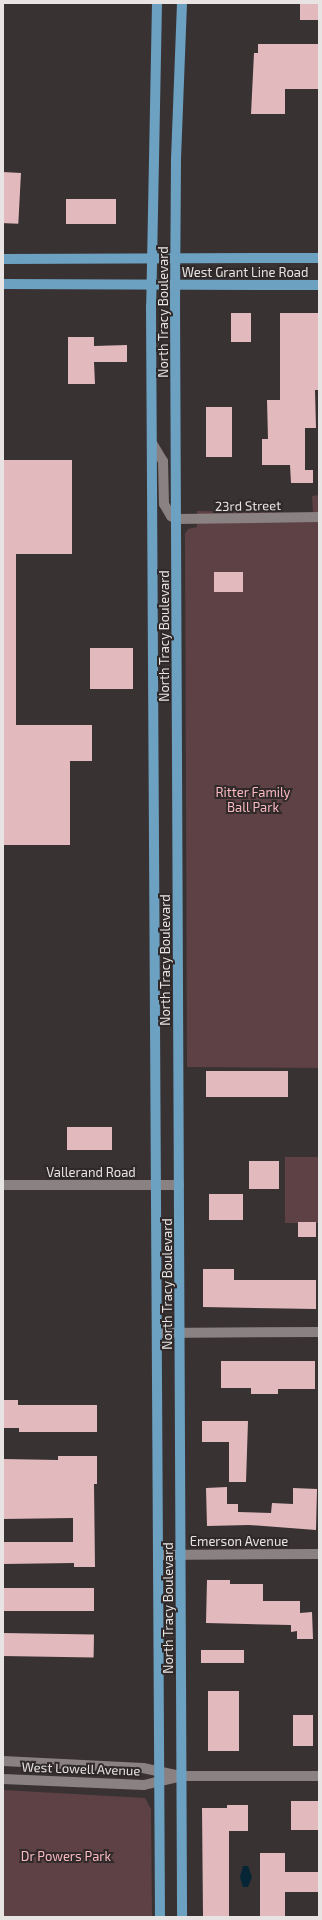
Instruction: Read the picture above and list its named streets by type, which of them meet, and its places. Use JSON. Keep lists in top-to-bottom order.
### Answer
{
  "streets": {
    "main road": ["West Grant Line Road", "North Tracy Boulevard"],
    "street": [
      "23rd Street",
      "Vallerand Road",
      "Emerson Avenue",
      "West Lowell Avenue"
    ]
  },
  "crossings": [
    ["West Grant Line Road", "North Tracy Boulevard"],
    ["North Tracy Boulevard", "23rd Street"],
    ["North Tracy Boulevard", "Vallerand Road"],
    ["North Tracy Boulevard", "Emerson Avenue"],
    ["North Tracy Boulevard", "West Lowell Avenue"]
  ],
  "parks": ["Ritter Family Ball Park", "Dr Powers Park"]
}
